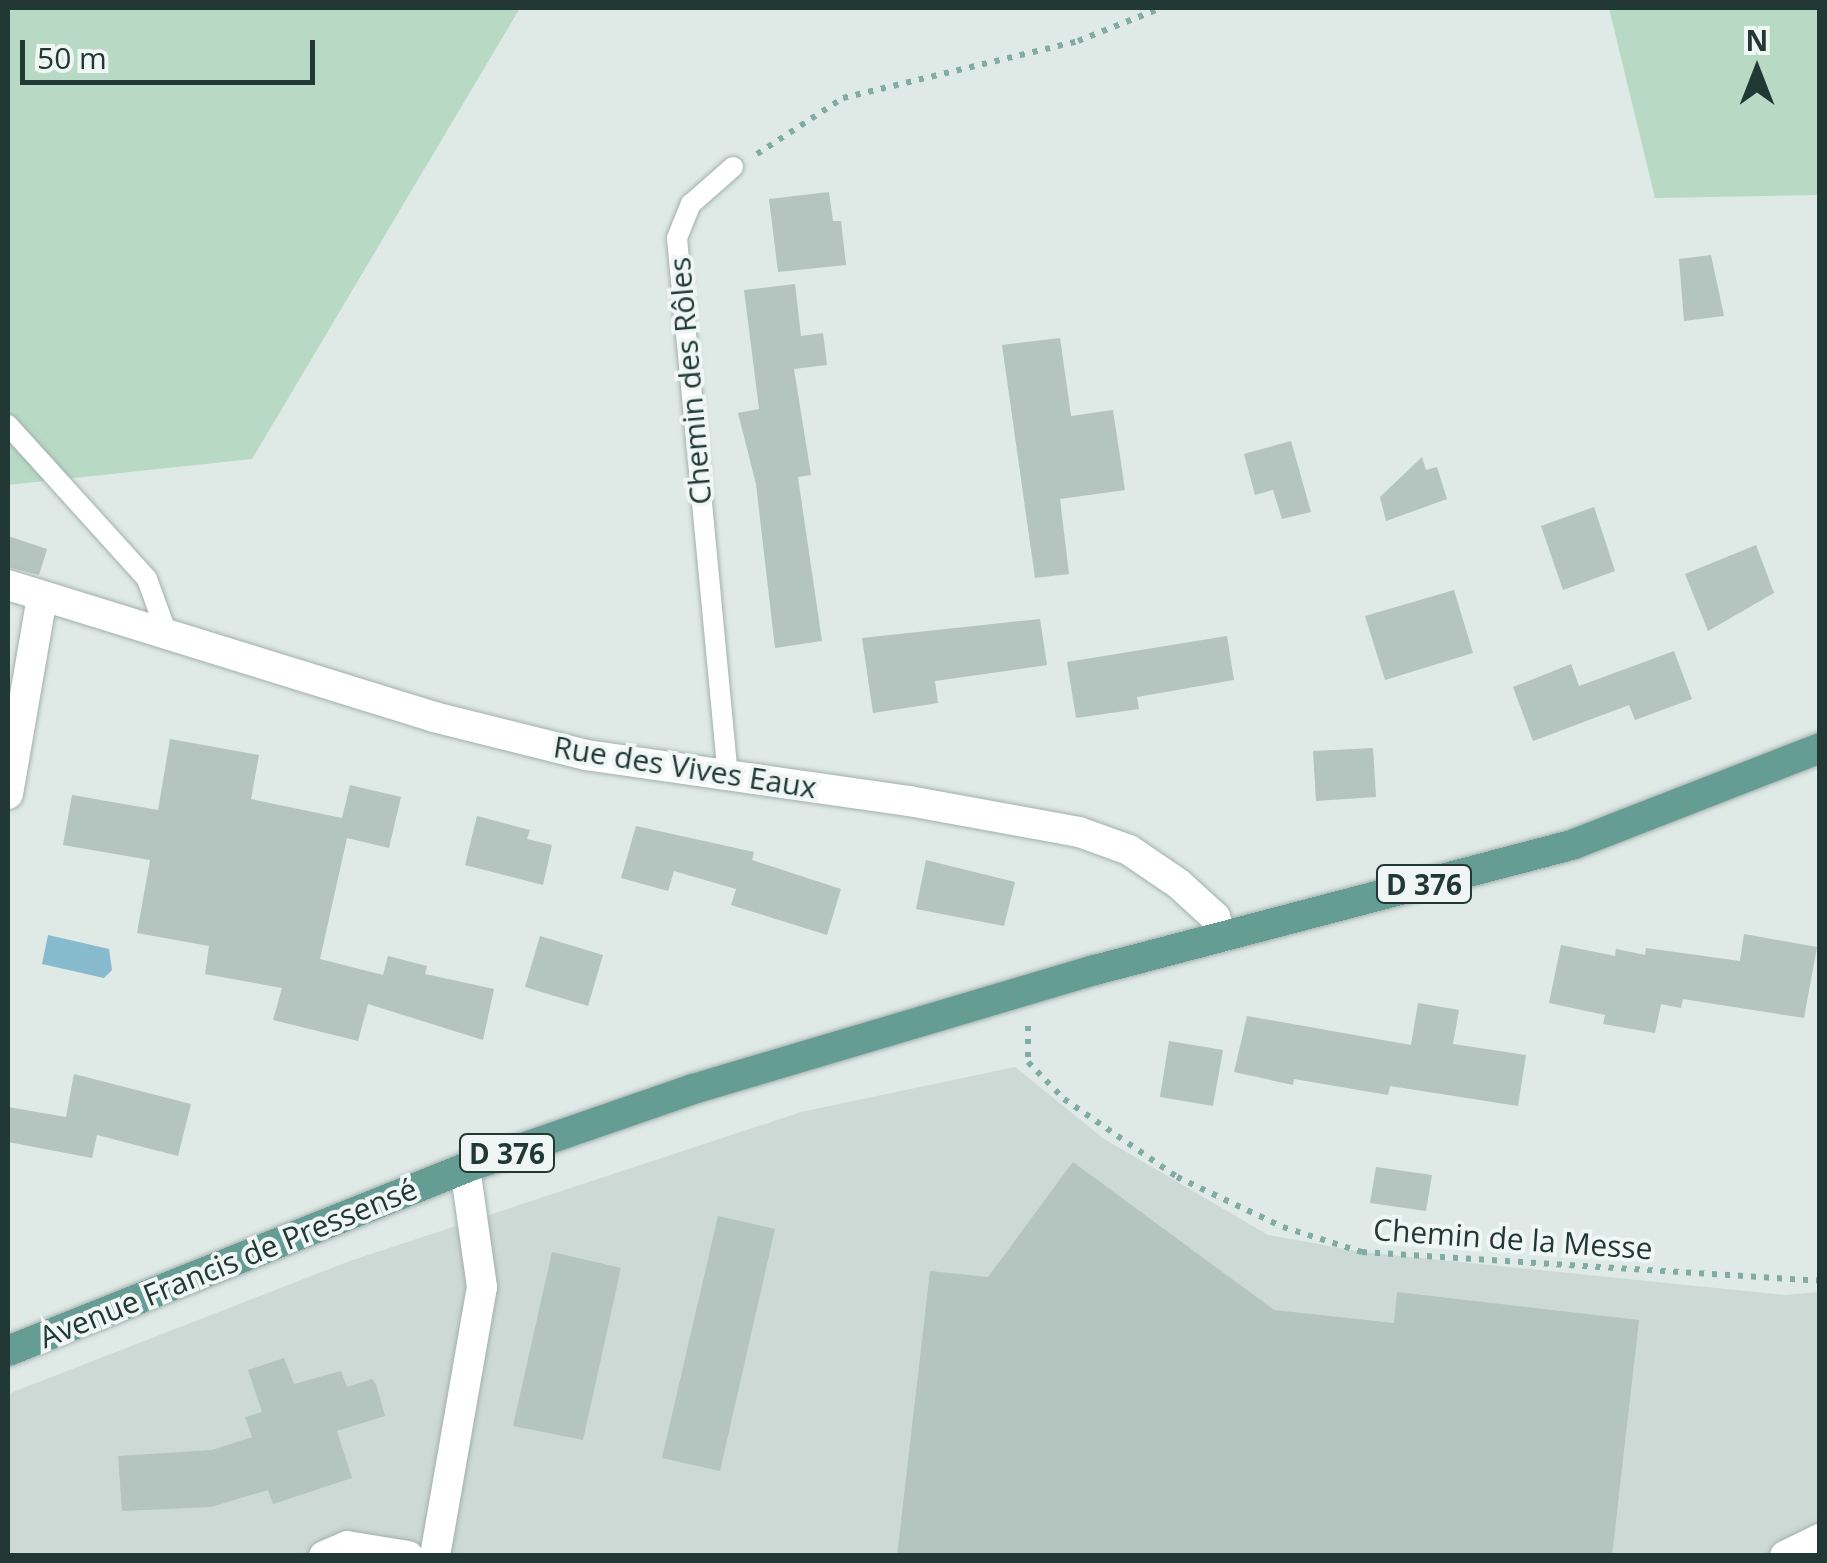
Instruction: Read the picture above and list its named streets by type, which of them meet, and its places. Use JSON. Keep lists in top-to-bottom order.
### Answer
{
  "streets": {
    "main road": ["D 376", "Avenue Francis de Pressensé"],
    "street": ["Rue des Vives Eaux"],
    "lane": ["Chemin des Rôles"],
    "path": ["Chemin de la Messe"]
  },
  "crossings": [
    ["Chemin des Rôles", "Rue des Vives Eaux"],
    ["Rue des Vives Eaux", "D 376"],
    ["D 376", "Chemin de la Messe"],
    ["D 376", "Avenue Francis de Pressensé"],
    ["Chemin de la Messe", "Avenue Francis de Pressensé"]
  ],
  "scale_bar": "50 m",
  "north": "top"
}
